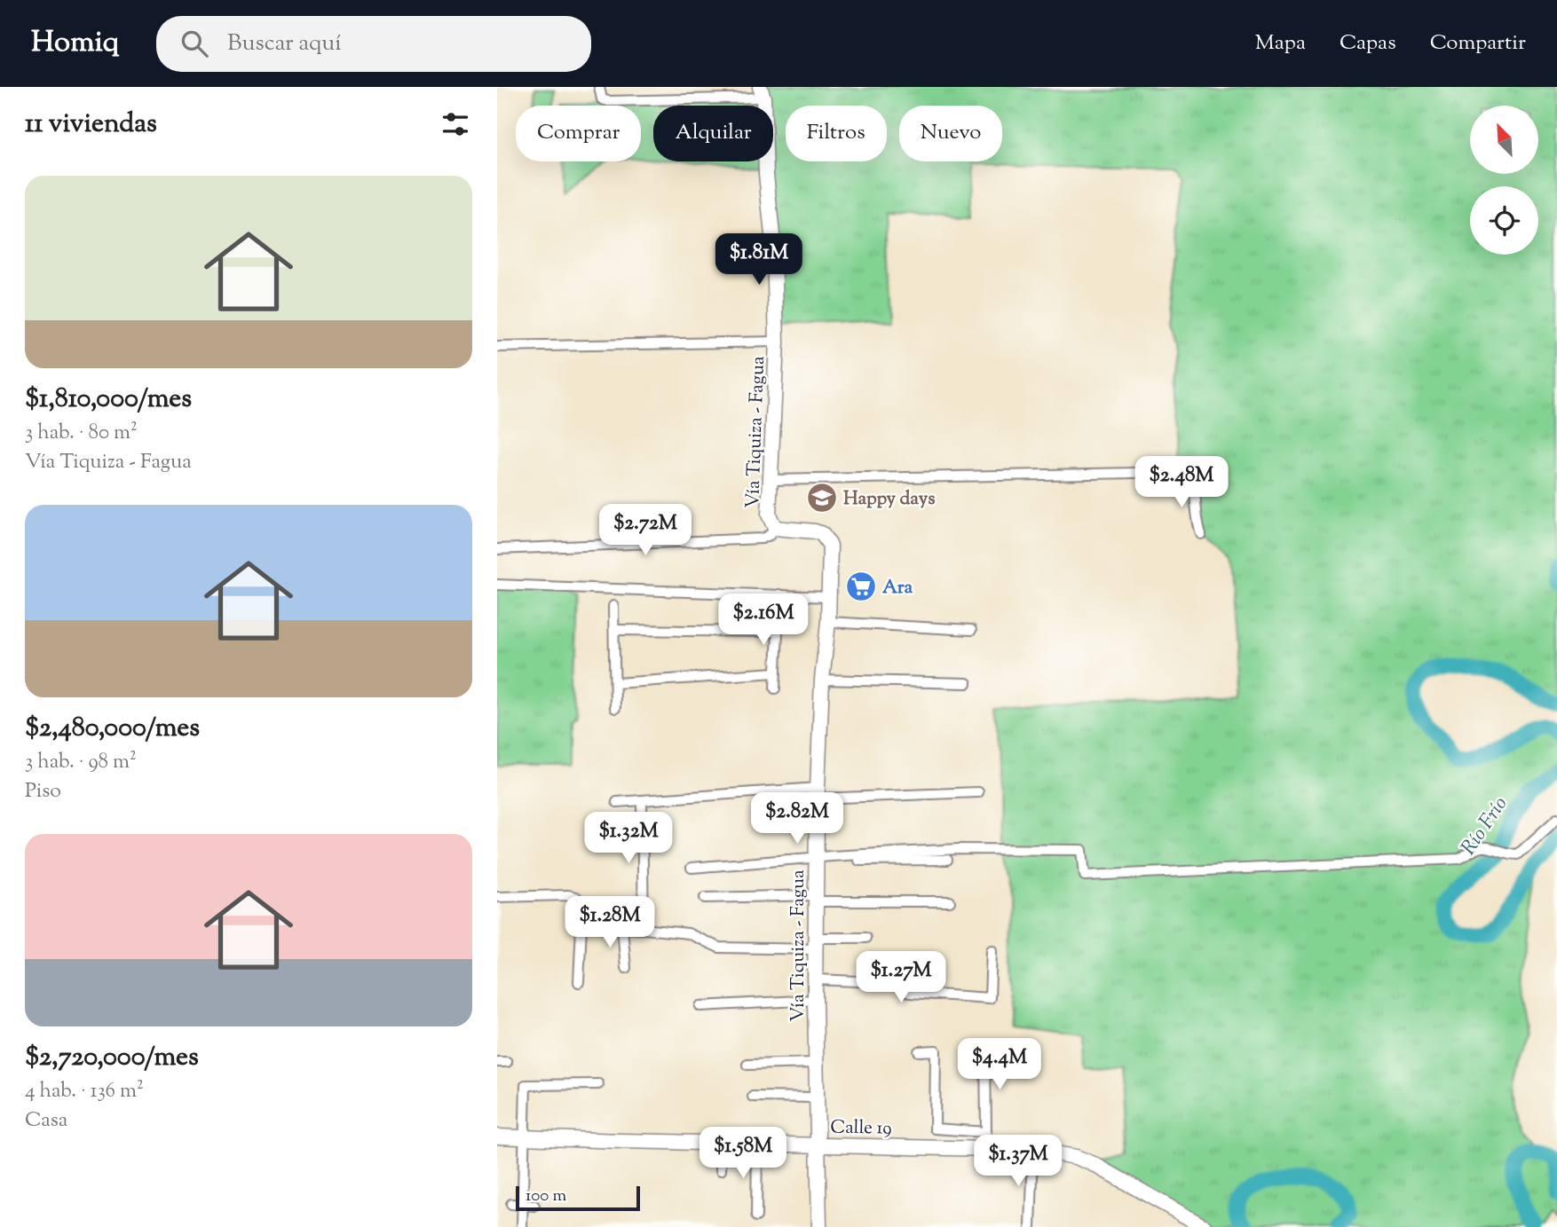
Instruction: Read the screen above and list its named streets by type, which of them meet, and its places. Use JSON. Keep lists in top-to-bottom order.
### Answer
{
  "streets": {
    "street": ["Vía Tiquiza - Fagua", "Calle 19"]
  },
  "crossings": [
    ["Vía Tiquiza - Fagua", "Calle 19"]
  ],
  "water": ["Río Frío"],
  "places": {
    "school or university": ["Happy days"],
    "supermarket": ["Ara"]
  },
  "scale_bar": "100 m",
  "north": "top left",
  "page": {
    "header": "Homiq",
    "search": "Buscar aquí",
    "nav": ["Mapa", "Capas", "Compartir"],
    "heading": "11 viviendas",
    "chip": [
      "Comprar",
      "Alquilar",
      "Filtros",
      "Nuevo"
    ],
    "list": [
      {
        "name": "$1,810,000/mes",
        "note": "3 hab. · 80 m² · Vía Tiquiza - Fagua"
      },
      {
        "name": "$2,480,000/mes",
        "note": "3 hab. · 98 m² · Piso"
      },
      {
        "name": "$2,720,000/mes",
        "note": "4 hab. · 136 m² · Casa"
      }
    ],
    "price": [
      "$1.81M",
      "$2.48M",
      "$2.72M",
      "$2.16M",
      "$2.82M",
      "$1.32M",
      "$1.28M",
      "$1.27M",
      "$4.4M",
      "$1.58M",
      "$1.37M"
    ],
    "scale": "100 m"
  }
}
